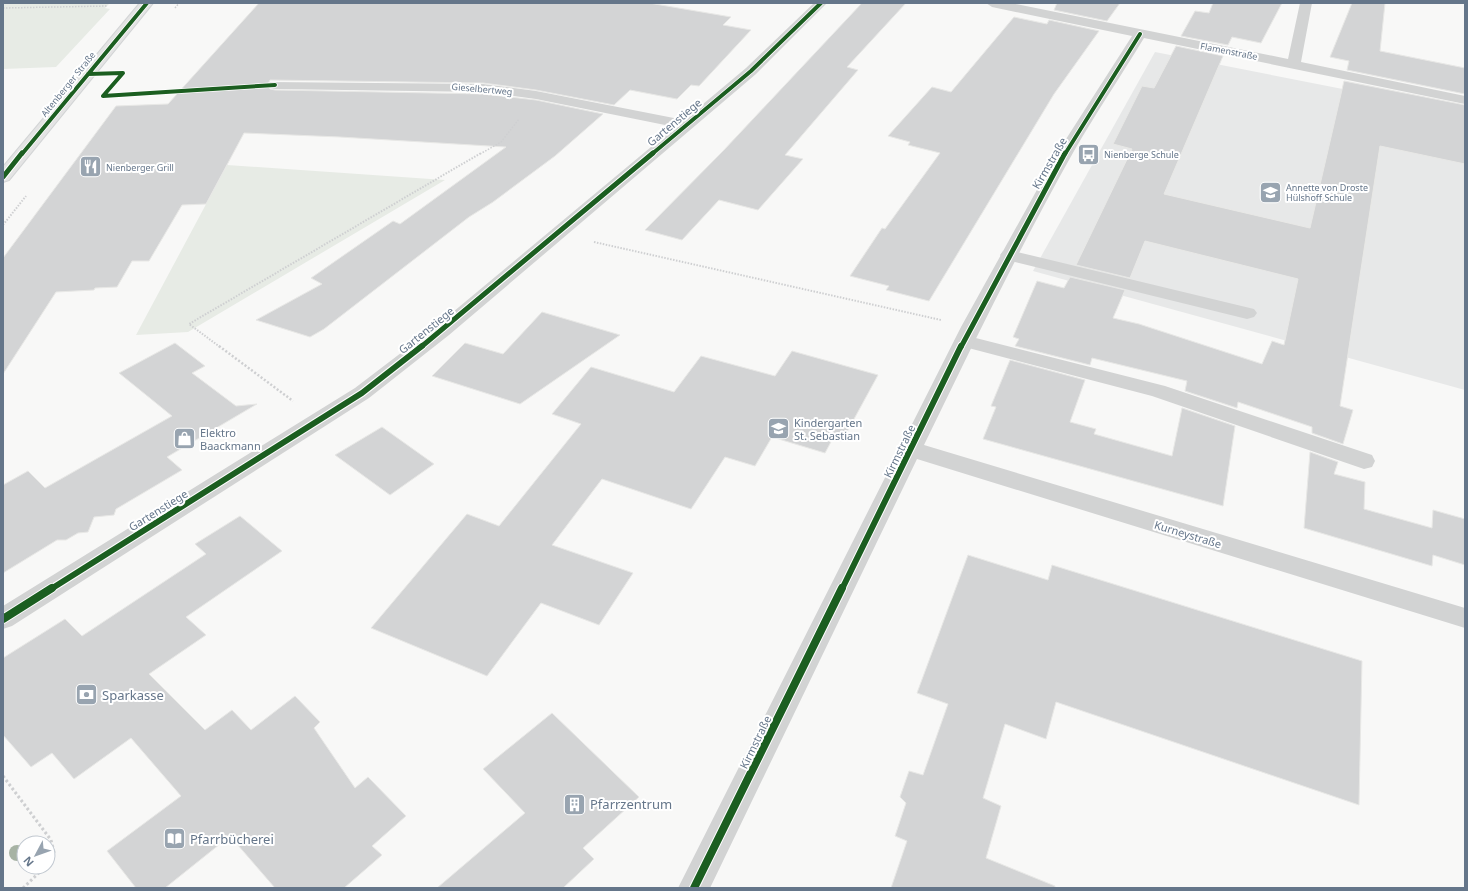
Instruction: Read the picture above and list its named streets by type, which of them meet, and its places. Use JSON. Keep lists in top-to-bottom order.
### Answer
{
  "streets": {
    "main road": ["Altenberger Straße"],
    "street": [
      "Flamenstraße",
      "Gieselbertweg",
      "Gartenstiege",
      "Kirmstraße",
      "Kurneystraße"
    ]
  },
  "crossings": [
    ["Flamenstraße", "Kirmstraße"],
    ["Gieselbertweg", "Gartenstiege"],
    ["Kirmstraße", "Kurneystraße"]
  ],
  "places": {
    "bus stop": ["Nienberge Schule"],
    "restaurant": ["Nienberger Grill"],
    "school or university": ["Annette von Droste Hülshoff Schule", "Kindergarten St. Sebastian"],
    "shop": ["Elektro Baackmann"],
    "bank": ["Sparkasse"],
    "building": ["Pfarrzentrum"],
    "library": ["Pfarrbücherei"]
  },
  "north": "bottom left"
}
